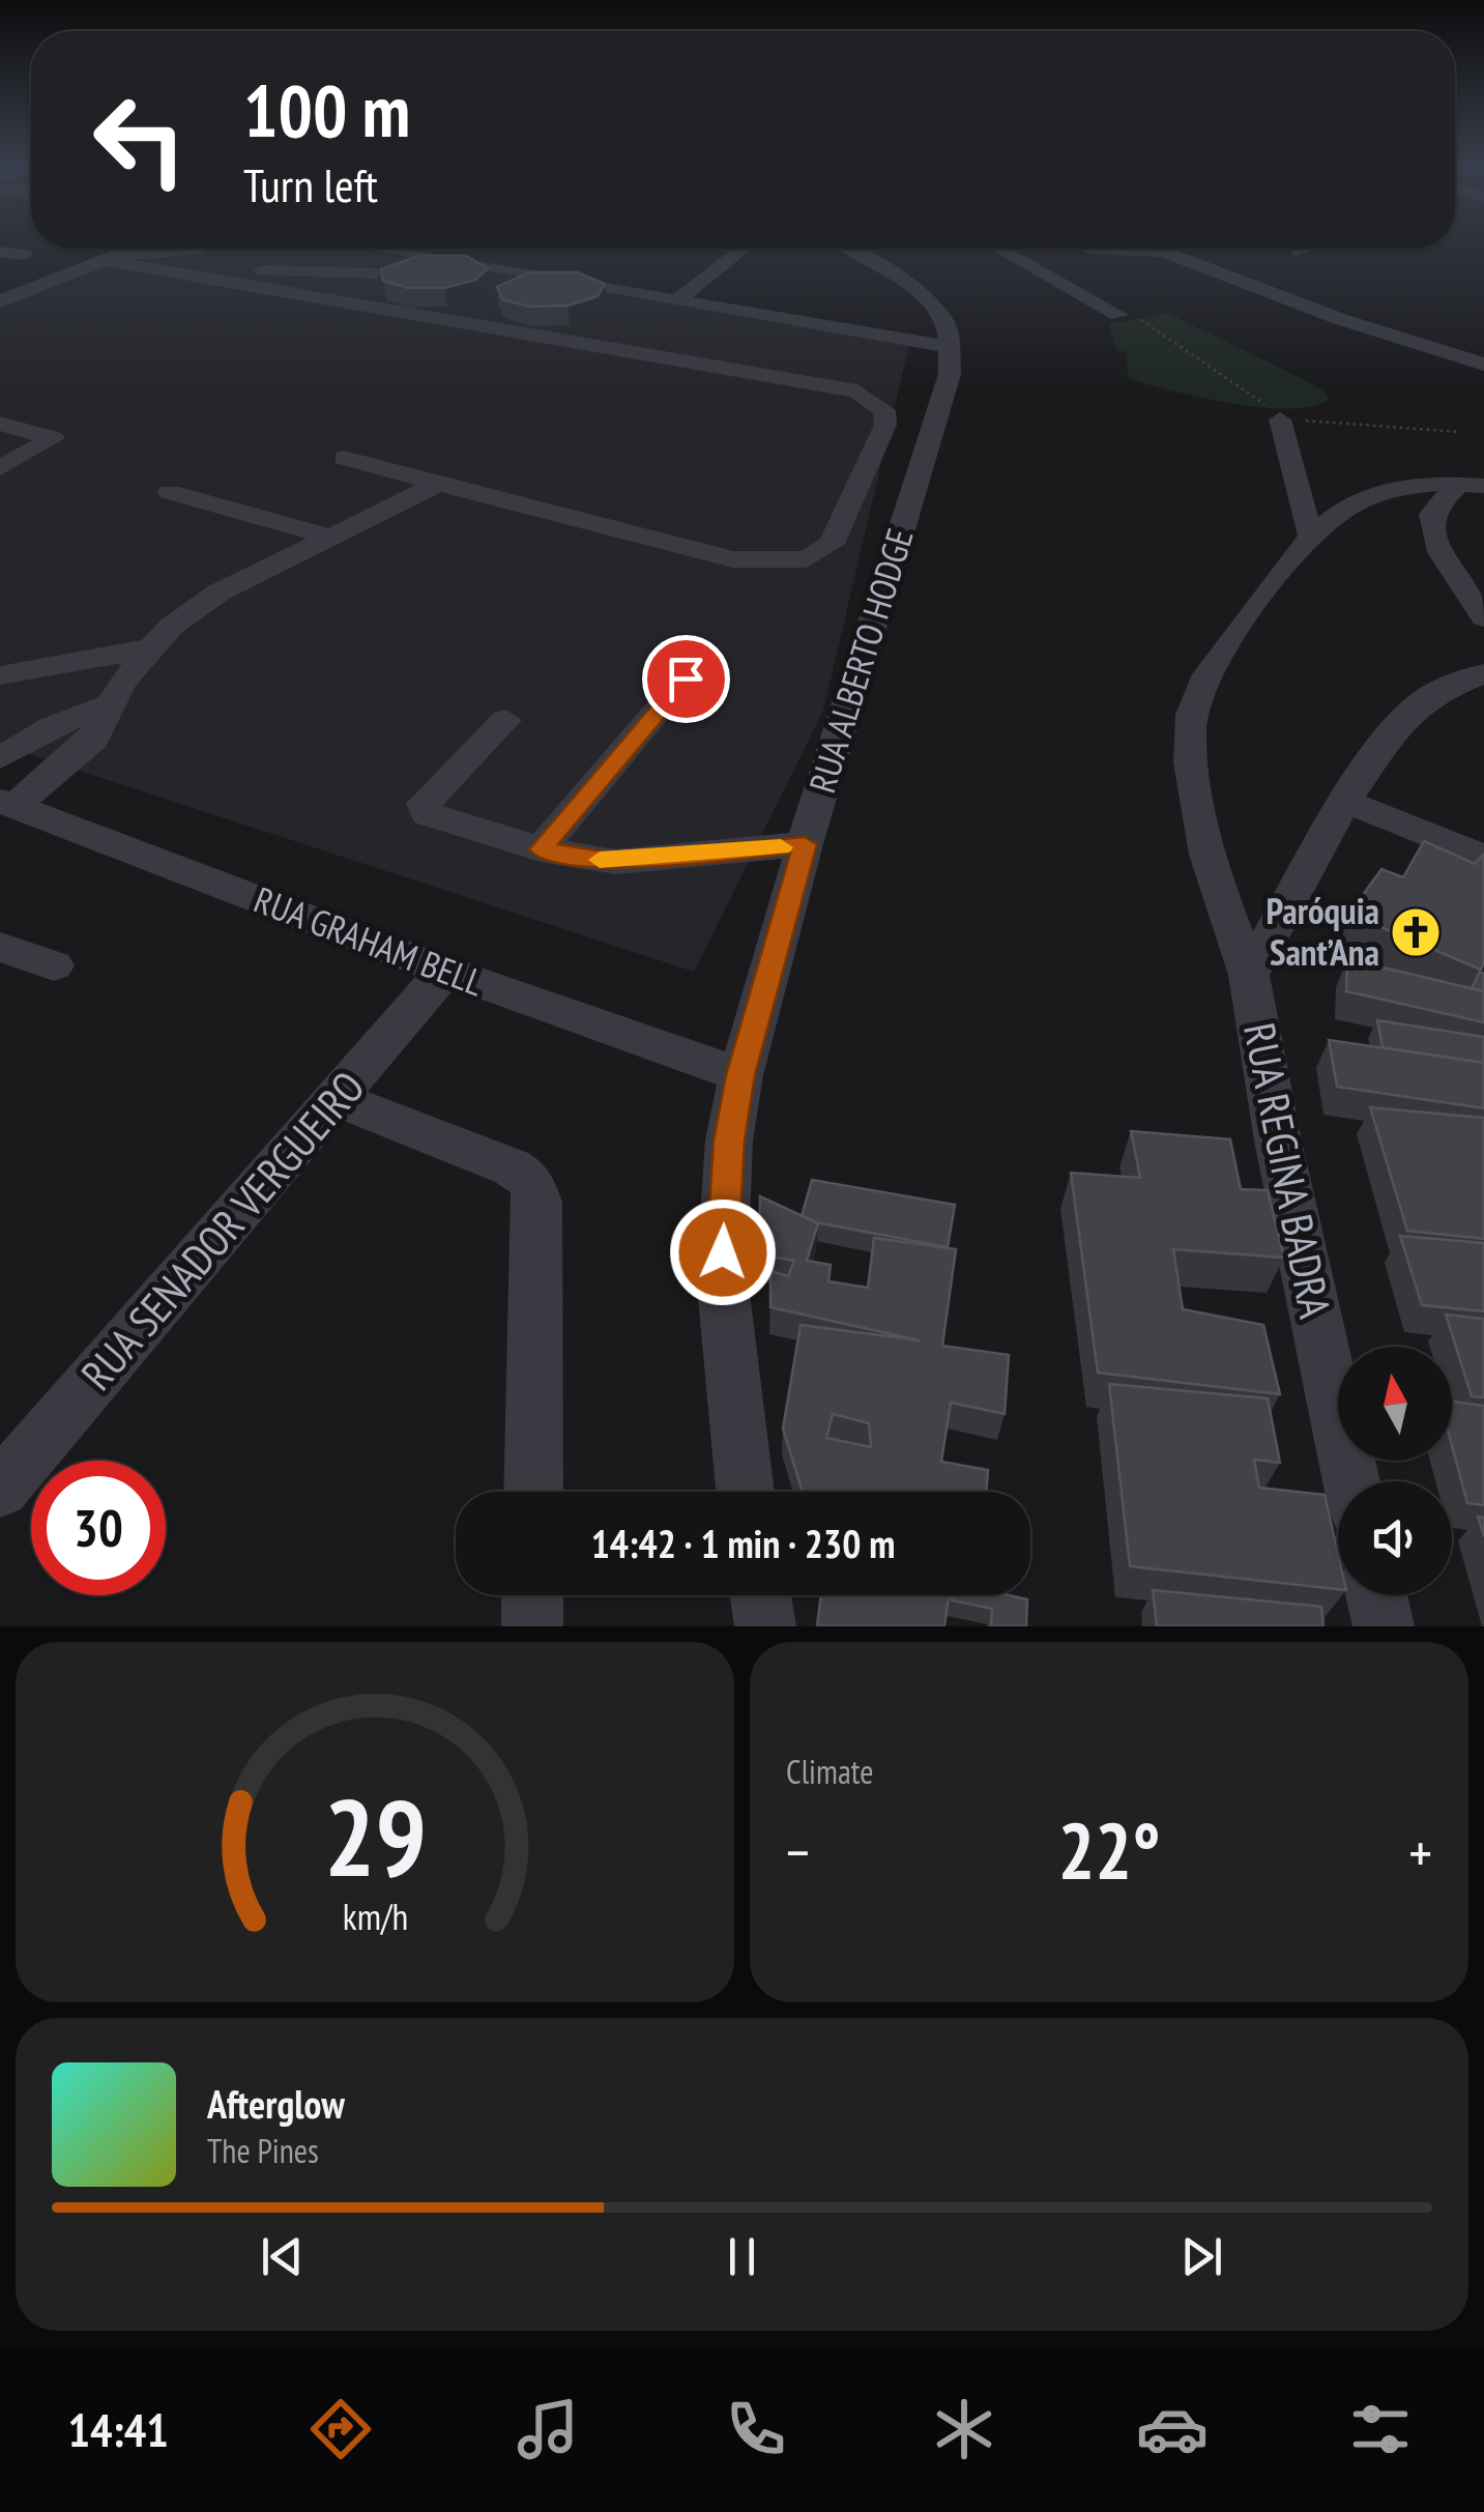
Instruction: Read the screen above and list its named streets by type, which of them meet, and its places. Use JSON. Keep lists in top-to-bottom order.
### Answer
{
  "streets": {
    "street": [
      "RUA ALBERTO HODGE",
      "RUA GRAHAM BELL",
      "RUA REGINA BADRA",
      "RUA SENADOR VERGUEIRO"
    ]
  },
  "crossings": [
    ["RUA ALBERTO HODGE", "RUA GRAHAM BELL"],
    ["RUA GRAHAM BELL", "RUA SENADOR VERGUEIRO"]
  ],
  "places": {
    "church": ["Paróquia Sant’Ana"]
  },
  "north": "top",
  "page": {
    "turn": ["100 m", "Turn left"],
    "limit": "30",
    "trip": "14:42 · 1 min · 230 m",
    "tile": "Climate",
    "heat": ["−", "22°", "+"],
    "song": ["Afterglow", "The Pines"],
    "tabs": "14:41",
    "gauge": ["29", "km/h"]
  }
}
